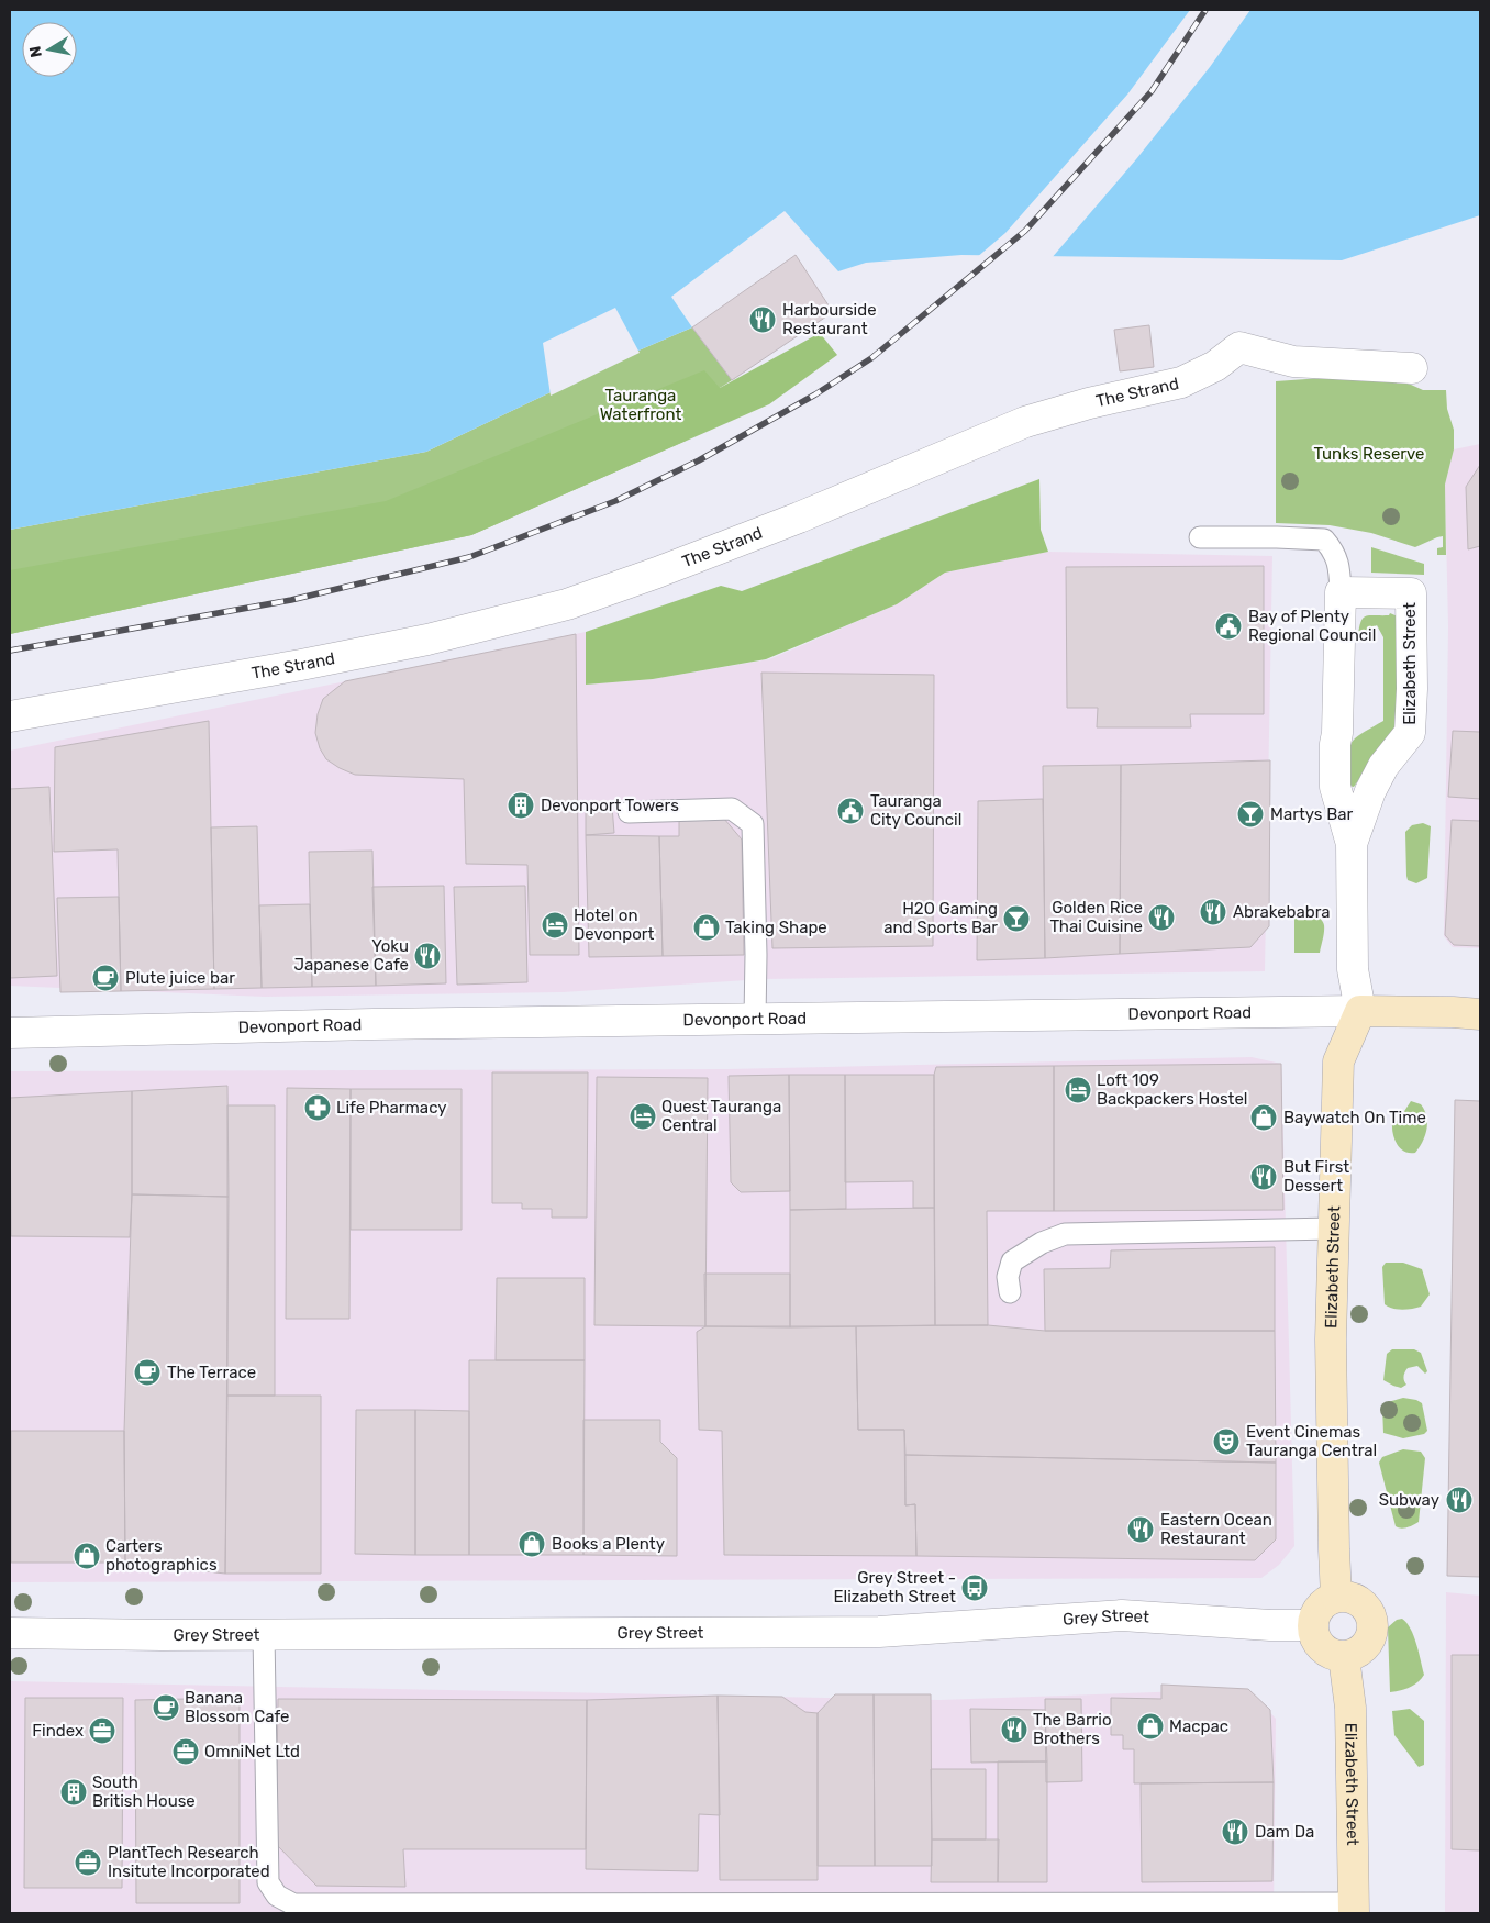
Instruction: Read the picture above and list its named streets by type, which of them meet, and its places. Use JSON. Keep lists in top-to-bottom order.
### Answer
{
  "streets": {
    "main road": ["Elizabeth Street", "Devonport Road"],
    "street": ["The Strand", "Grey Street"]
  },
  "crossings": [
    ["Elizabeth Street", "Devonport Road"],
    ["Elizabeth Street", "Grey Street"]
  ],
  "parks": ["Tauranga Waterfront", "Tunks Reserve"],
  "places": {
    "restaurant": [
      "Harbourside Restaurant",
      "Abrakebabra",
      "Golden Rice Thai Cuisine",
      "Yoku Japanese Cafe",
      "But First Dessert",
      "Subway",
      "Eastern Ocean Restaurant",
      "The Barrio Brothers",
      "Dam Da"
    ],
    "public building": ["Bay of Plenty Regional Council", "Tauranga City Council"],
    "building": ["Devonport Towers", "South British House"],
    "bar": ["Martys Bar", "H2O Gaming and Sports Bar"],
    "hotel": ["Hotel on Devonport", "Loft 109 Backpackers Hostel", "Quest Tauranga Central"],
    "shop": [
      "Taking Shape",
      "Baywatch On Time",
      "Books a Plenty",
      "Carters photographics",
      "Macpac"
    ],
    "cafe": ["Plute juice bar", "The Terrace", "Banana Blossom Cafe"],
    "pharmacy": ["Life Pharmacy"],
    "theatre": ["Event Cinemas Tauranga Central"],
    "bus stop": ["Grey Street - Elizabeth Street"],
    "office": ["Findex", "OmniNet Ltd", "PlantTech Research Insitute Incorporated"]
  },
  "north": "left"
}
